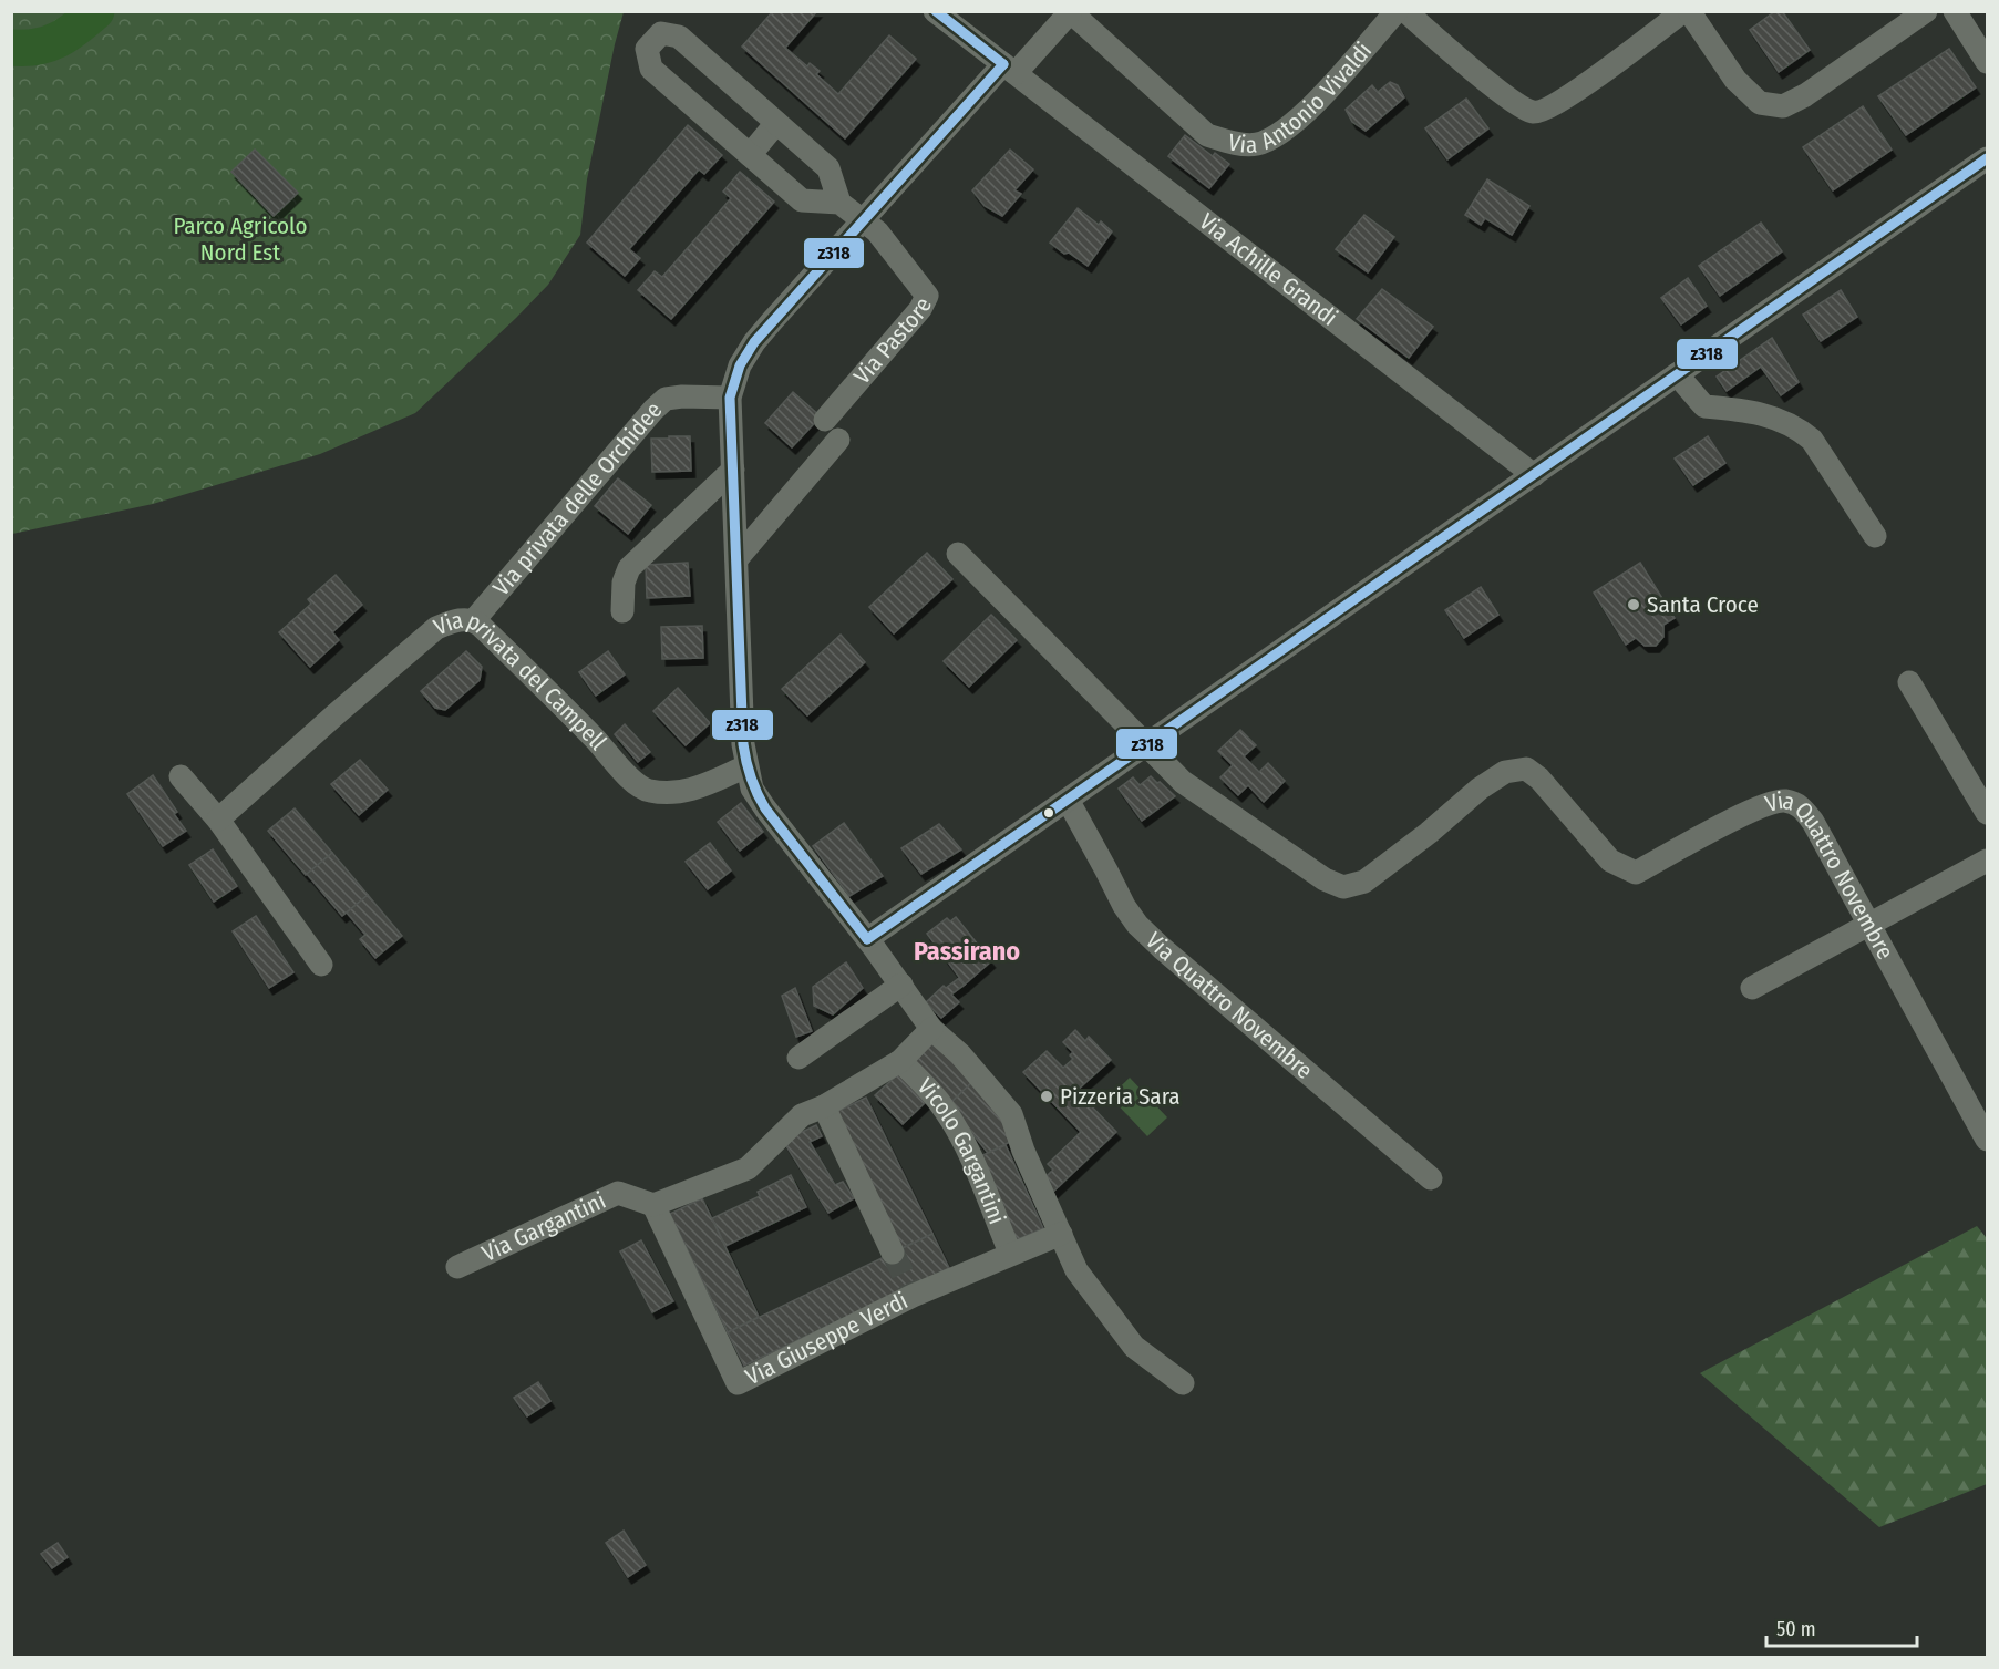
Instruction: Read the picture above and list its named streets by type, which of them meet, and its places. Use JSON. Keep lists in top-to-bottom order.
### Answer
{
  "streets": {
    "street": [
      "Via Antonio Vivaldi",
      "Via Achille Grandi",
      "Via Pastore",
      "Via privata delle Orchidee",
      "Via privata del Campell",
      "Via Quattro Novembre",
      "Vicolo Gargantini",
      "Via Gargantini",
      "Via Giuseppe Verdi"
    ]
  },
  "crossings": [
    ["Via privata delle Orchidee", "Via privata del Campell"],
    ["Vicolo Gargantini", "Via Giuseppe Verdi"],
    ["Via Gargantini", "Via Giuseppe Verdi"]
  ],
  "districts": ["Passirano"],
  "parks": ["Parco Agricolo Nord Est"],
  "places": ["Santa Croce", "Pizzeria Sara"],
  "lines": ["transit line z318"],
  "scale_bar": "50 m"
}
